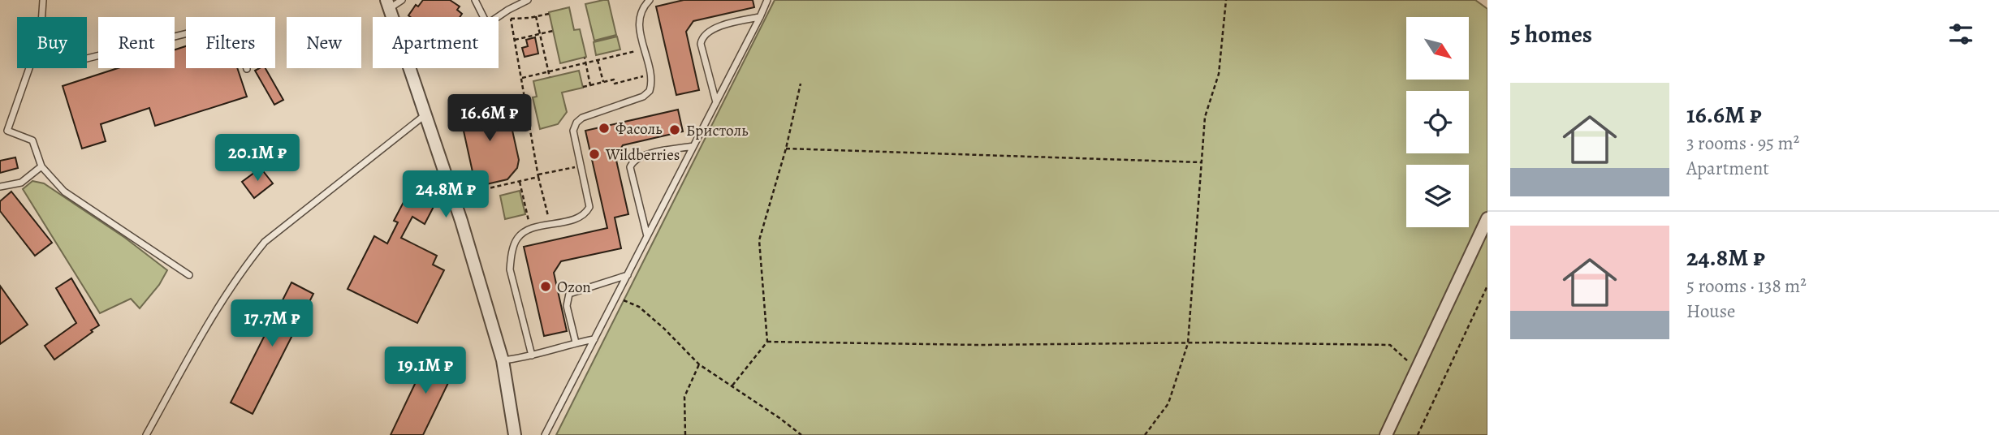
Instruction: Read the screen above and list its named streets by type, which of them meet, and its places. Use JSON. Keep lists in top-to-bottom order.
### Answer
{
  "places": [
    "Фасоль",
    "Бристоль",
    "Wildberries",
    "Ozon"
  ],
  "north": "bottom right",
  "page": {
    "heading": "5 homes",
    "chip": [
      "Buy",
      "Rent",
      "Filters",
      "New",
      "Apartment"
    ],
    "list": [
      {
        "name": "16.6M ₽",
        "note": "3 rooms · 95 m² · Apartment"
      },
      {
        "name": "24.8M ₽",
        "note": "5 rooms · 138 m² · House"
      }
    ],
    "price": [
      "16.6M ₽",
      "20.1M ₽",
      "24.8M ₽",
      "17.7M ₽",
      "19.1M ₽"
    ]
  }
}
